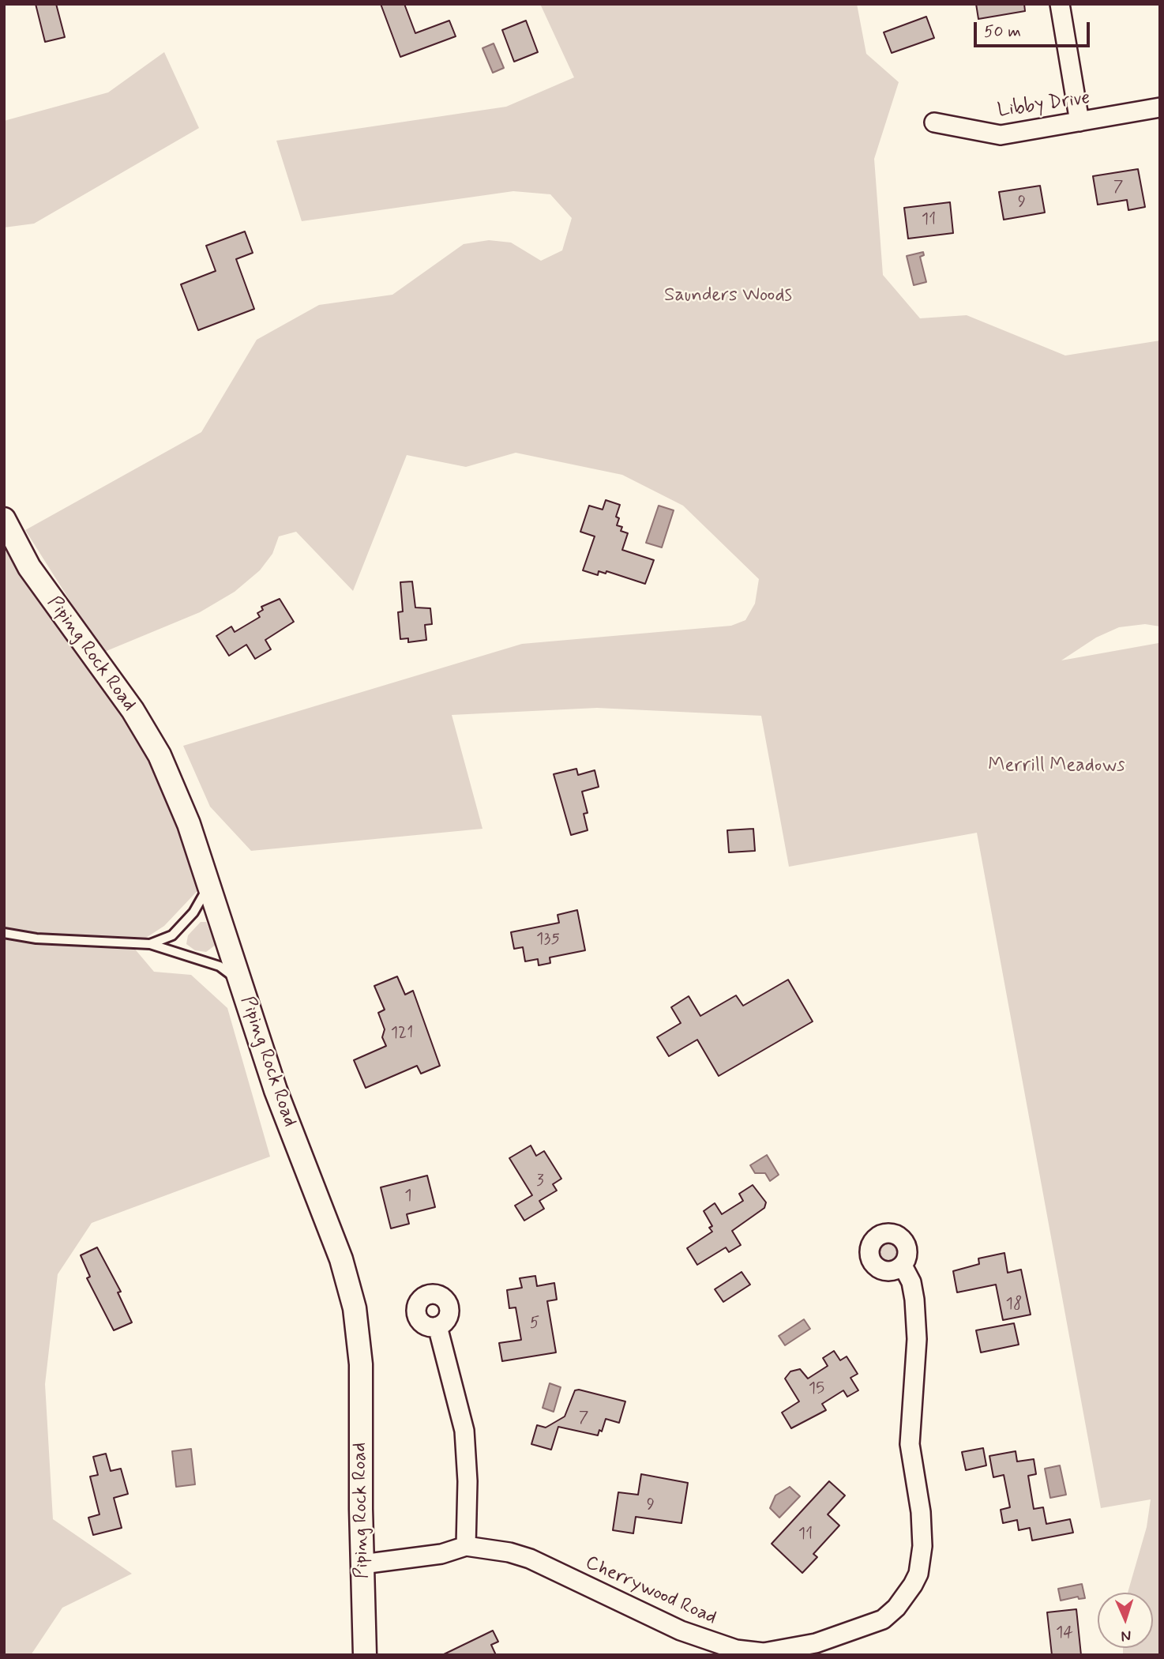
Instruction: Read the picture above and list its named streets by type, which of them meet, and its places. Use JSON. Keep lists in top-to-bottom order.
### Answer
{
  "streets": {
    "street": ["Libby Drive", "Piping Rock Road", "Cherrywood Road"]
  },
  "crossings": [
    ["Piping Rock Road", "Cherrywood Road"]
  ],
  "parks": ["Saunders Woods", "Merrill Meadows"],
  "house_numbers": [
    "7",
    "9",
    "11",
    "135",
    "121",
    "3",
    "1",
    "18",
    "5",
    "15",
    "7",
    "9",
    "11",
    "14"
  ],
  "scale_bar": "50 m",
  "north": "bottom"
}
